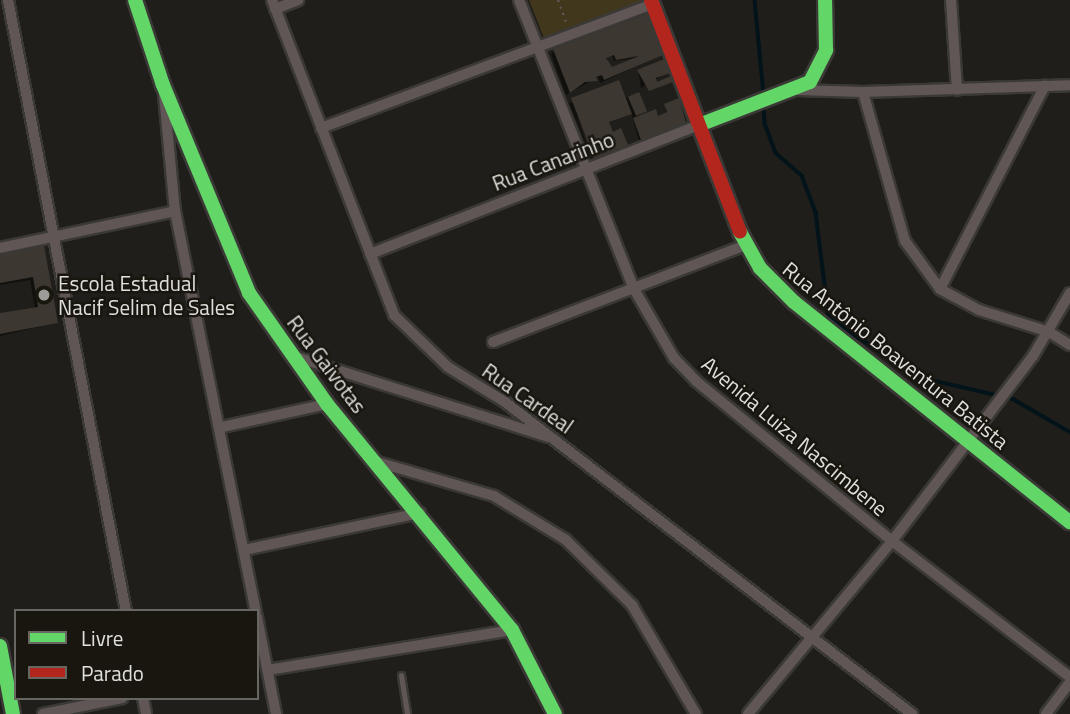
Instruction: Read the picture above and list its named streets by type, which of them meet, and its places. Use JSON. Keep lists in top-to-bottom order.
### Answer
{
  "streets": {
    "street": [
      "Rua Canarinho",
      "Rua Antônio Boaventura Batista",
      "Rua Gaivotas",
      "Rua Cardeal",
      "Avenida Luiza Nascimbene"
    ]
  },
  "crossings": [
    ["Rua Canarinho", "Rua Antônio Boaventura Batista"],
    ["Rua Canarinho", "Rua Cardeal"],
    ["Rua Canarinho", "Avenida Luiza Nascimbene"]
  ],
  "places": ["Escola Estadual Nacif Selim de Sales"],
  "legend": ["Livre", "Parado"]
}
